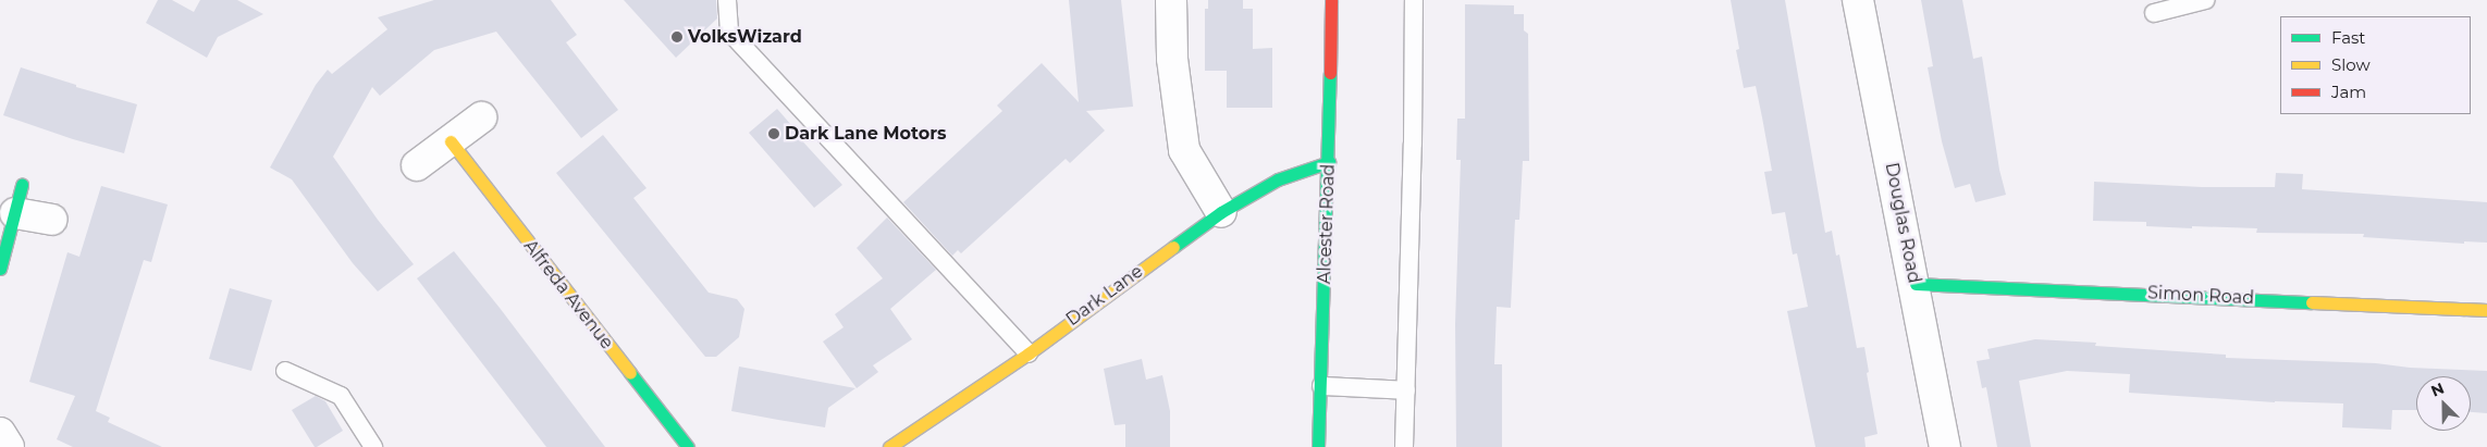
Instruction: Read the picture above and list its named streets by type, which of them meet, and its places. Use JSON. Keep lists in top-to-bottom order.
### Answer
{
  "streets": {
    "street": [
      "Douglas Road",
      "Alcester Road",
      "Alfreda Avenue",
      "Dark Lane",
      "Simon Road"
    ]
  },
  "crossings": [
    ["Douglas Road", "Simon Road"],
    ["Alcester Road", "Dark Lane"]
  ],
  "places": ["VolksWizard", "Dark Lane Motors"],
  "legend": ["Fast", "Slow", "Jam"],
  "north": "top left"
}
